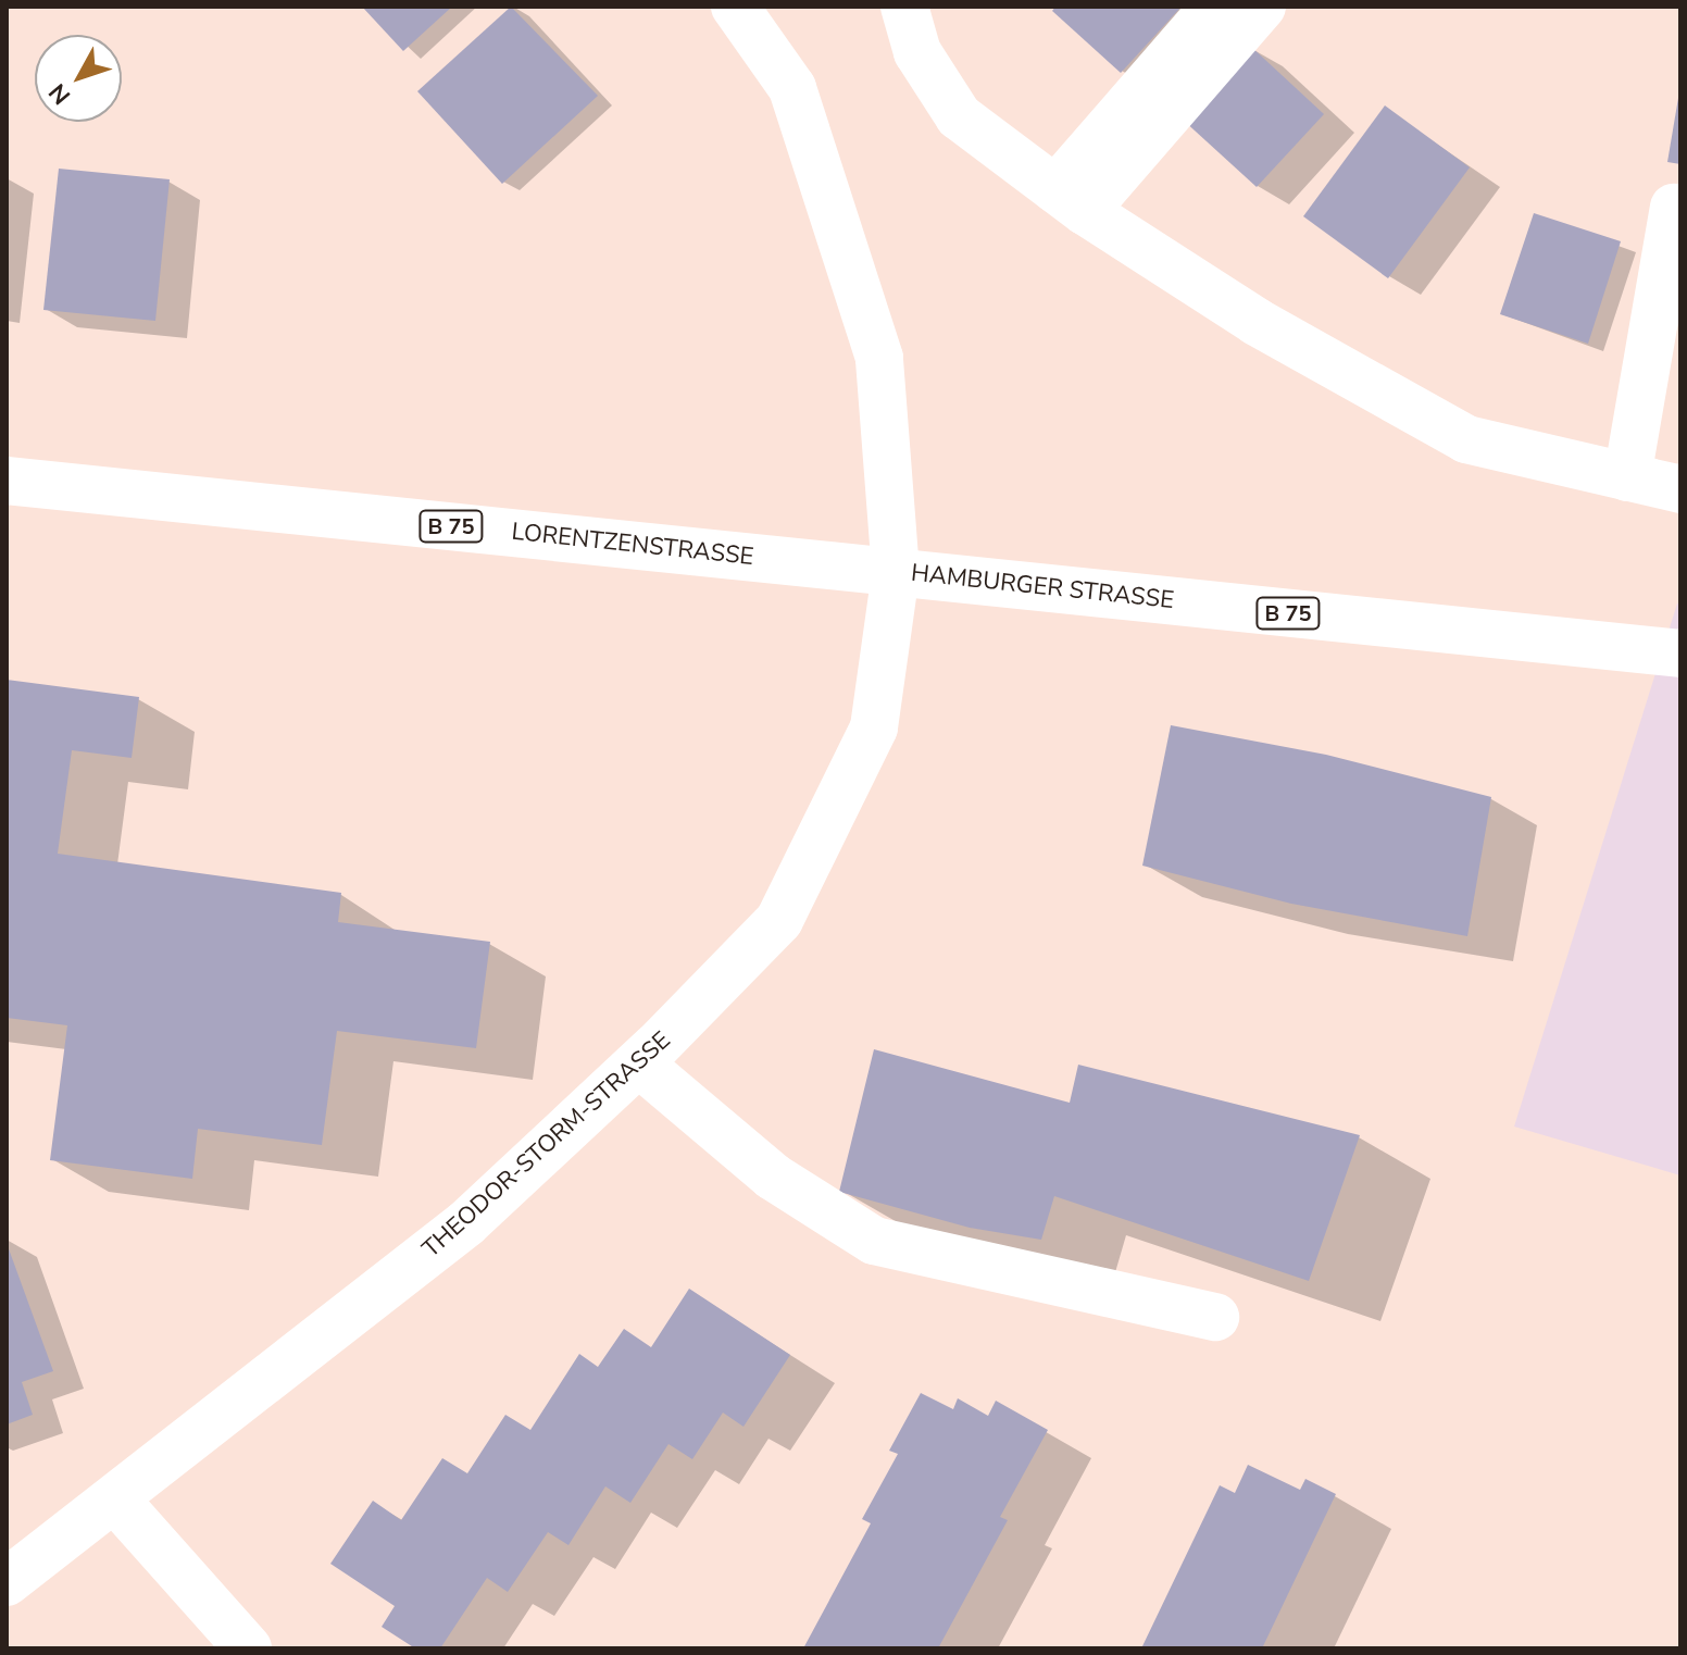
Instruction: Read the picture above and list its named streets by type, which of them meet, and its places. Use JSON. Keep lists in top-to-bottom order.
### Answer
{
  "streets": {
    "street": [
      "B 75",
      "LORENTZENSTRASSE",
      "HAMBURGER STRASSE",
      "THEODOR-STORM-STRASSE"
    ]
  },
  "crossings": [
    ["LORENTZENSTRASSE", "HAMBURGER STRASSE"],
    ["LORENTZENSTRASSE", "THEODOR-STORM-STRASSE"],
    ["HAMBURGER STRASSE", "THEODOR-STORM-STRASSE"]
  ],
  "north": "bottom left"
}
